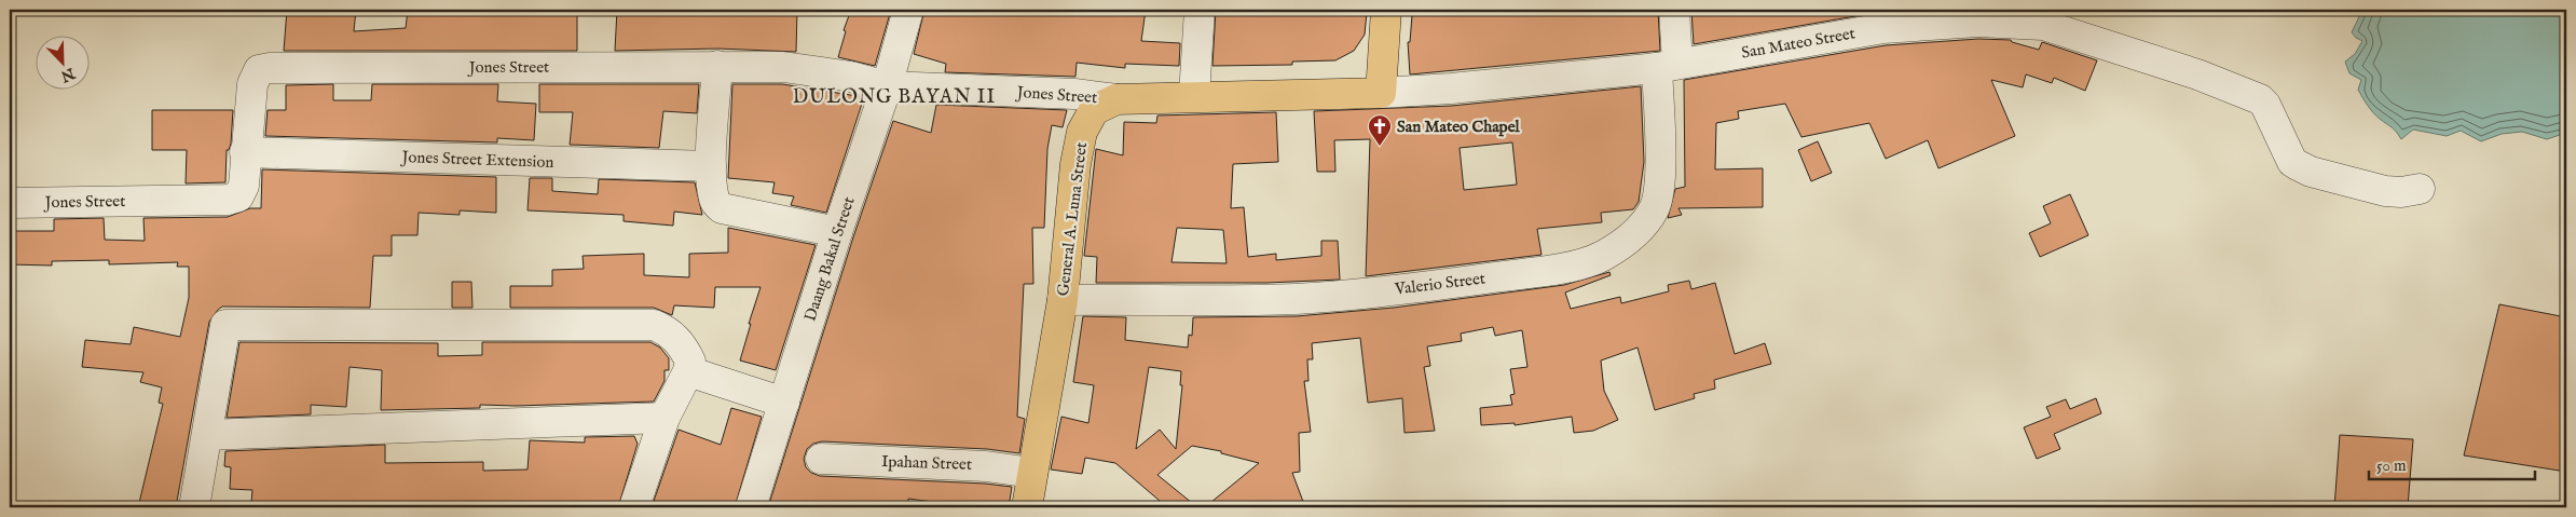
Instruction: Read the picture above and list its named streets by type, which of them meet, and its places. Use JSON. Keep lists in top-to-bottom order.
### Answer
{
  "streets": {
    "main road": ["General A. Luna Street"],
    "street": [
      "San Mateo Street",
      "Jones Street",
      "Jones Street Extension",
      "Daang Bakal Street",
      "Valerio Street",
      "Ipahan Street"
    ]
  },
  "crossings": [
    ["San Mateo Street", "General A. Luna Street"],
    ["San Mateo Street", "Valerio Street"],
    ["Jones Street", "Jones Street Extension"],
    ["Jones Street", "General A. Luna Street"],
    ["Jones Street", "Daang Bakal Street"],
    ["General A. Luna Street", "Valerio Street"],
    ["General A. Luna Street", "Ipahan Street"]
  ],
  "districts": ["DULONG BAYAN II"],
  "places": {
    "church": ["San Mateo Chapel"]
  },
  "scale_bar": "50 m",
  "north": "bottom right"
}
